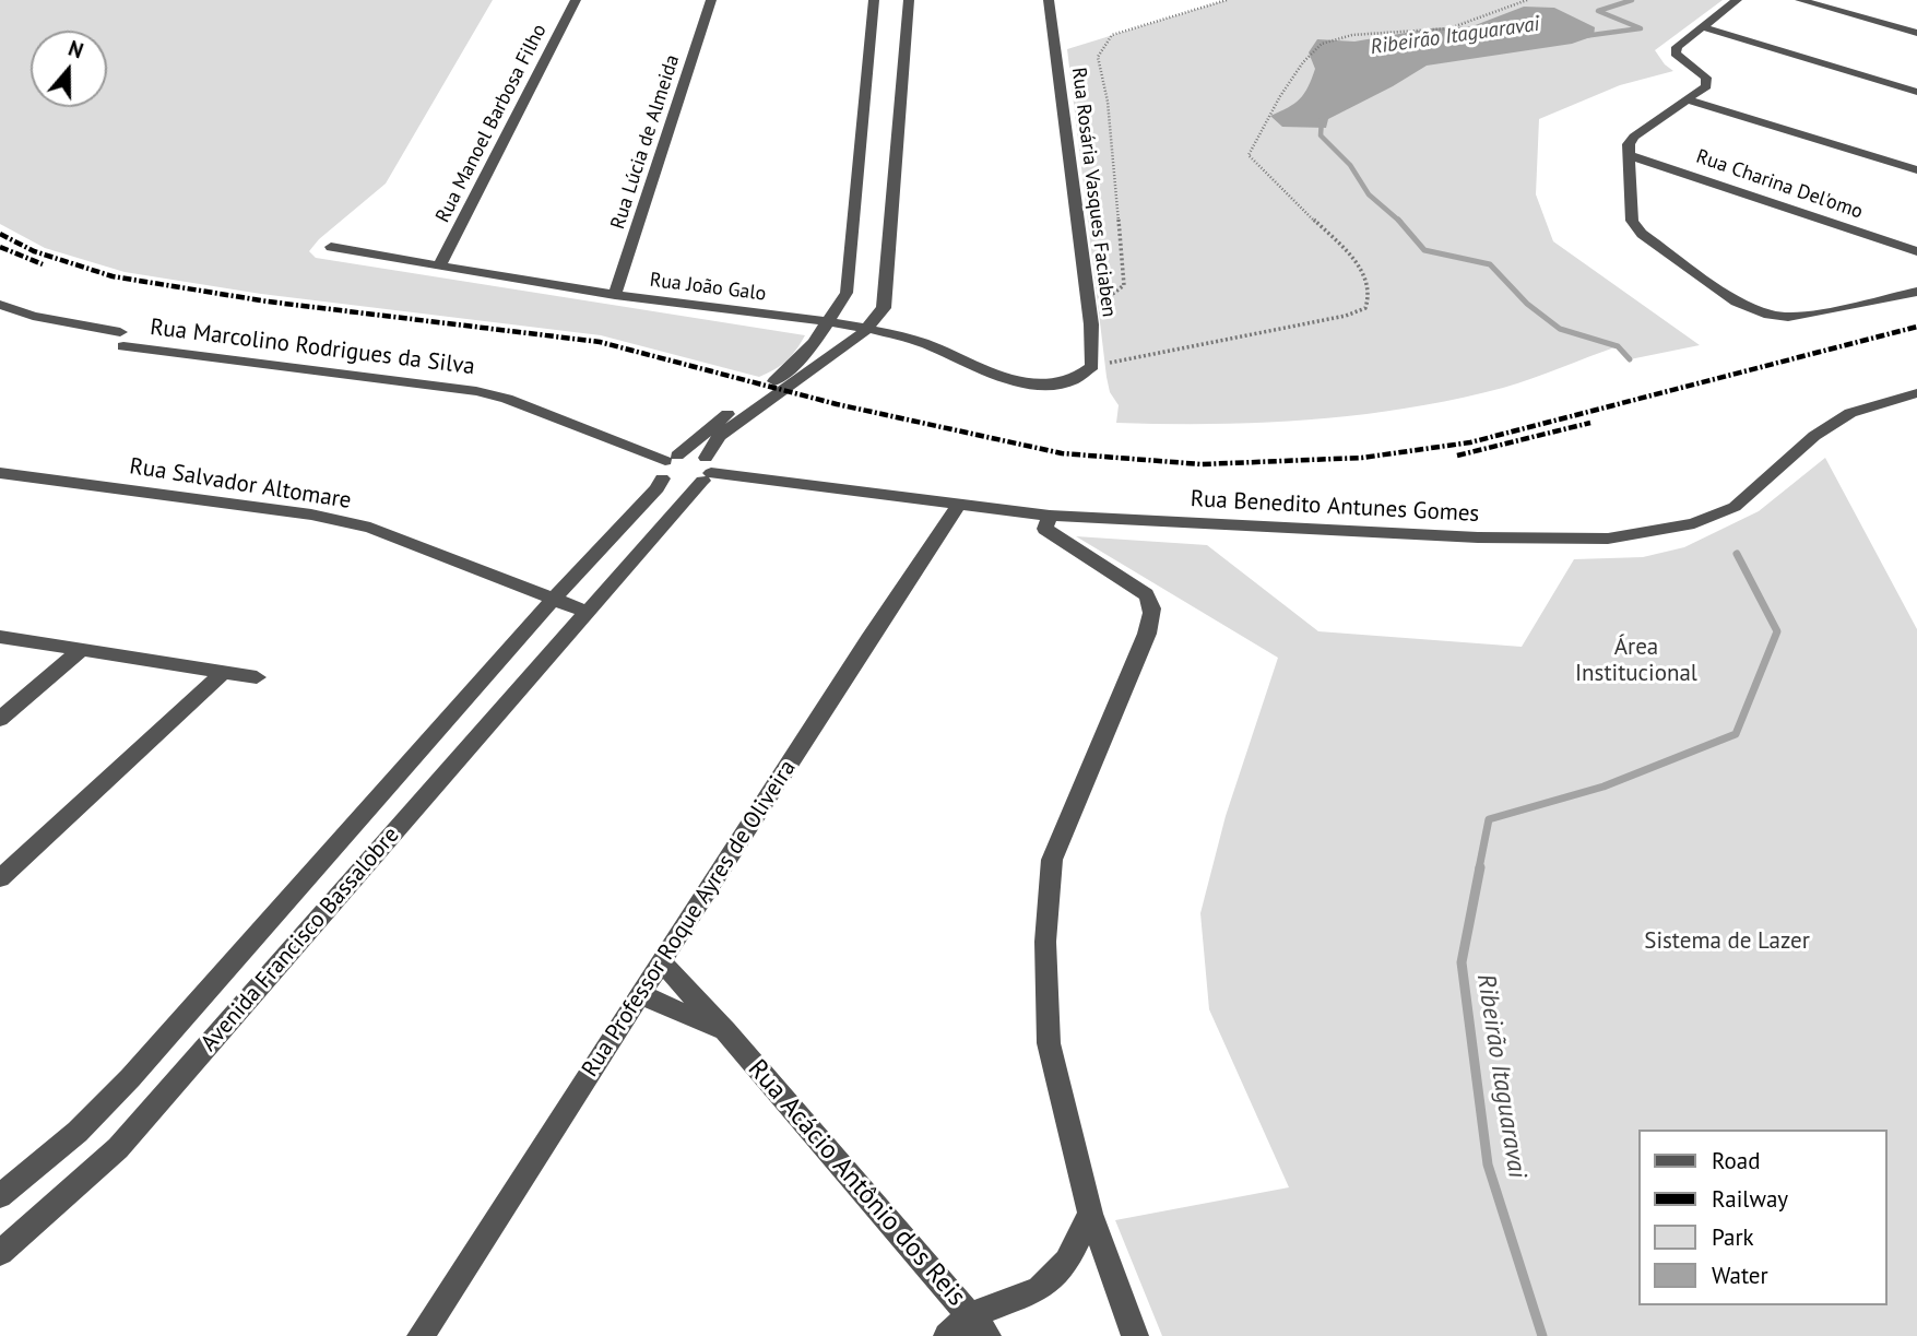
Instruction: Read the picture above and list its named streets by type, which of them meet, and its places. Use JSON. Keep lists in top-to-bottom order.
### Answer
{
  "streets": {
    "street": [
      "Rua Manoel Barbosa Filho",
      "Rua Lúcia de Almeida",
      "Rua Charina Del'omo",
      "Rua Rosária Vasques Faciaben",
      "Rua João Galo",
      "Rua Marcolino Rodrigues da Silva",
      "Rua Salvador Altomare",
      "Rua Benedito Antunes Gomes",
      "Rua Professor Roque Ayres de Oliveira",
      "Avenida Francisco Bassalobre",
      "Rua Acácio Antônio dos Reis"
    ]
  },
  "crossings": [
    ["Rua Manoel Barbosa Filho", "Rua João Galo"],
    ["Rua Lúcia de Almeida", "Rua João Galo"],
    ["Rua Rosária Vasques Faciaben", "Rua João Galo"],
    ["Rua Marcolino Rodrigues da Silva", "Avenida Francisco Bassalobre"],
    ["Rua Salvador Altomare", "Avenida Francisco Bassalobre"],
    ["Rua Benedito Antunes Gomes", "Rua Professor Roque Ayres de Oliveira"],
    ["Rua Benedito Antunes Gomes", "Avenida Francisco Bassalobre"],
    ["Rua Professor Roque Ayres de Oliveira", "Rua Acácio Antônio dos Reis"]
  ],
  "water": ["Ribeirão Itaguaravai"],
  "parks": ["Área Institucional", "Sistema de Lazer"],
  "legend": [
    "Road",
    "Railway",
    "Park",
    "Water"
  ],
  "north": "top"
}
